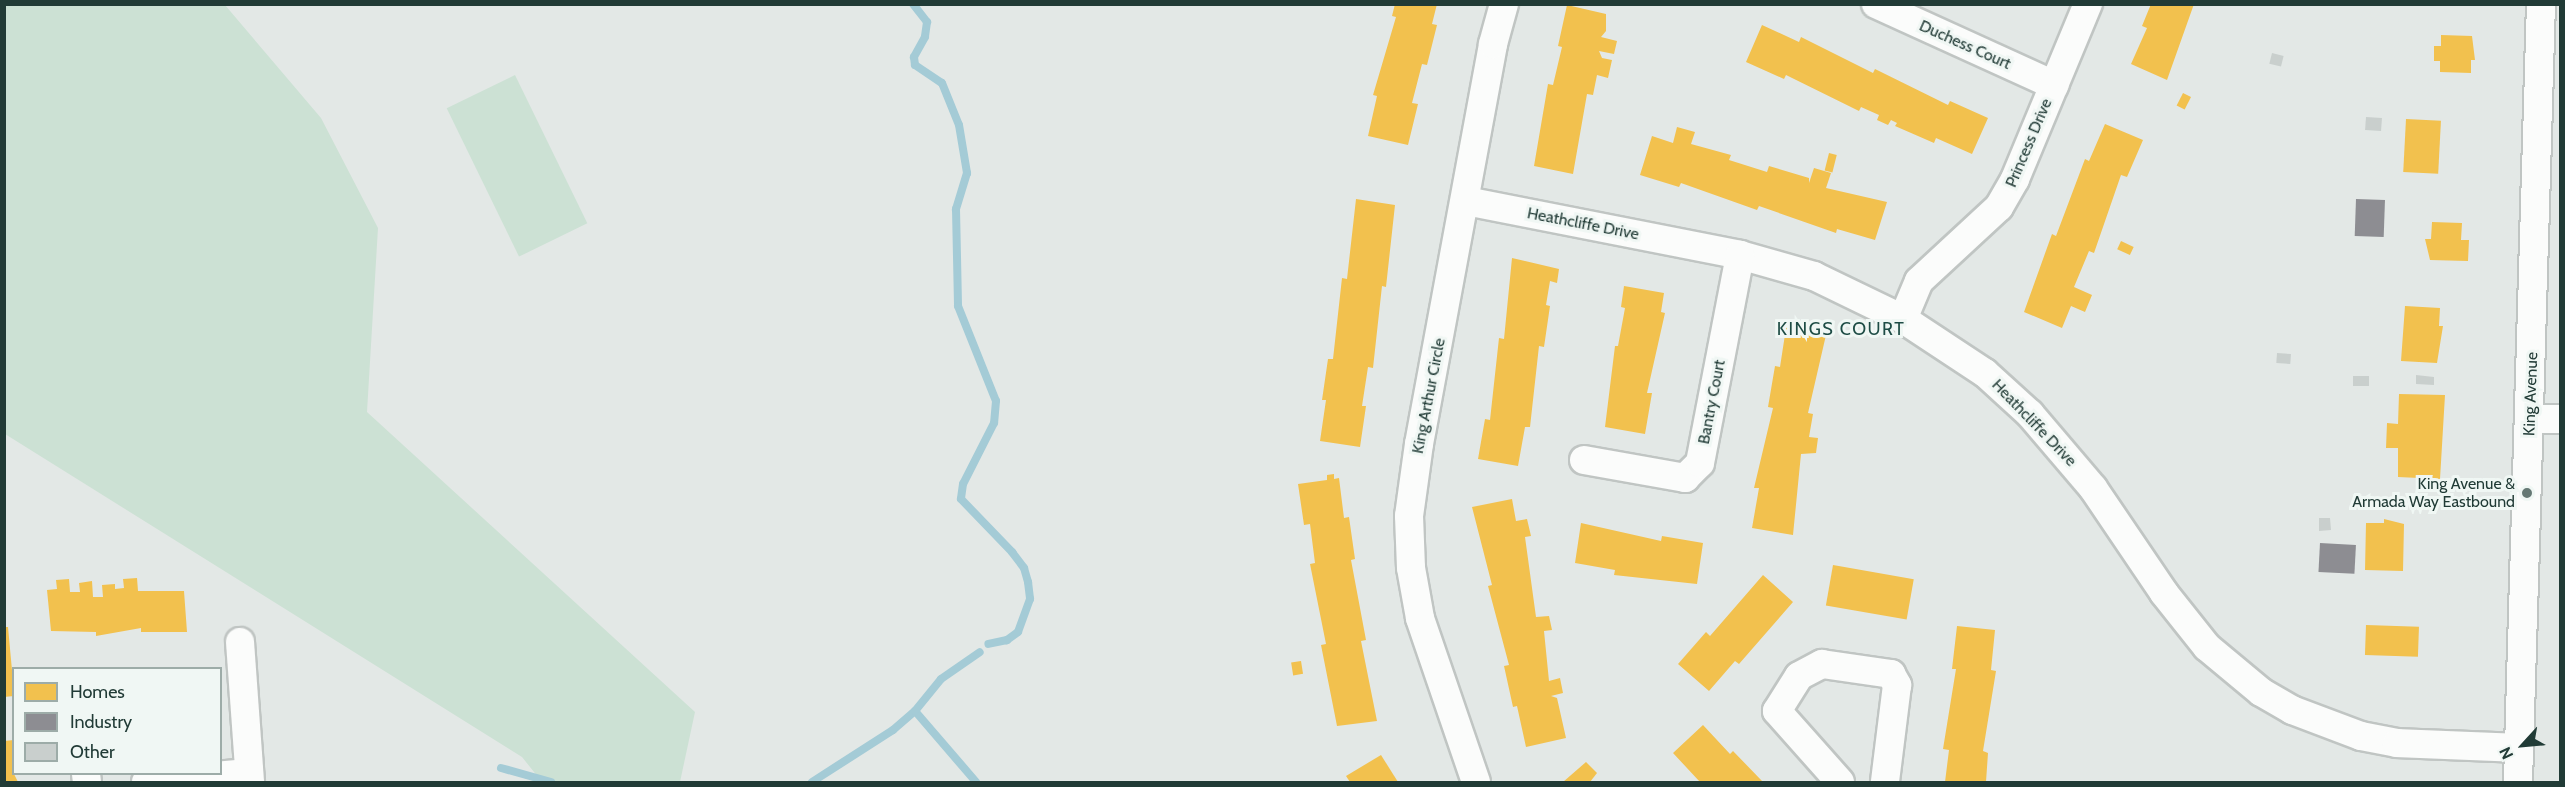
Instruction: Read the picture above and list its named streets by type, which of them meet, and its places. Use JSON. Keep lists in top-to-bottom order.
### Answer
{
  "streets": {
    "street": [
      "Duchess Court",
      "Princess Drive",
      "Heathcliffe Drive",
      "King Avenue",
      "King Arthur Circle",
      "Bantry Court"
    ]
  },
  "crossings": [
    ["Duchess Court", "Princess Drive"],
    ["Princess Drive", "Heathcliffe Drive"],
    ["Heathcliffe Drive", "King Avenue"],
    ["Heathcliffe Drive", "King Arthur Circle"],
    ["Heathcliffe Drive", "Bantry Court"]
  ],
  "districts": ["KINGS COURT"],
  "places": ["King Avenue & Armada Way Eastbound"],
  "legend": ["Homes", "Industry", "Other"],
  "north": "bottom left"
}
